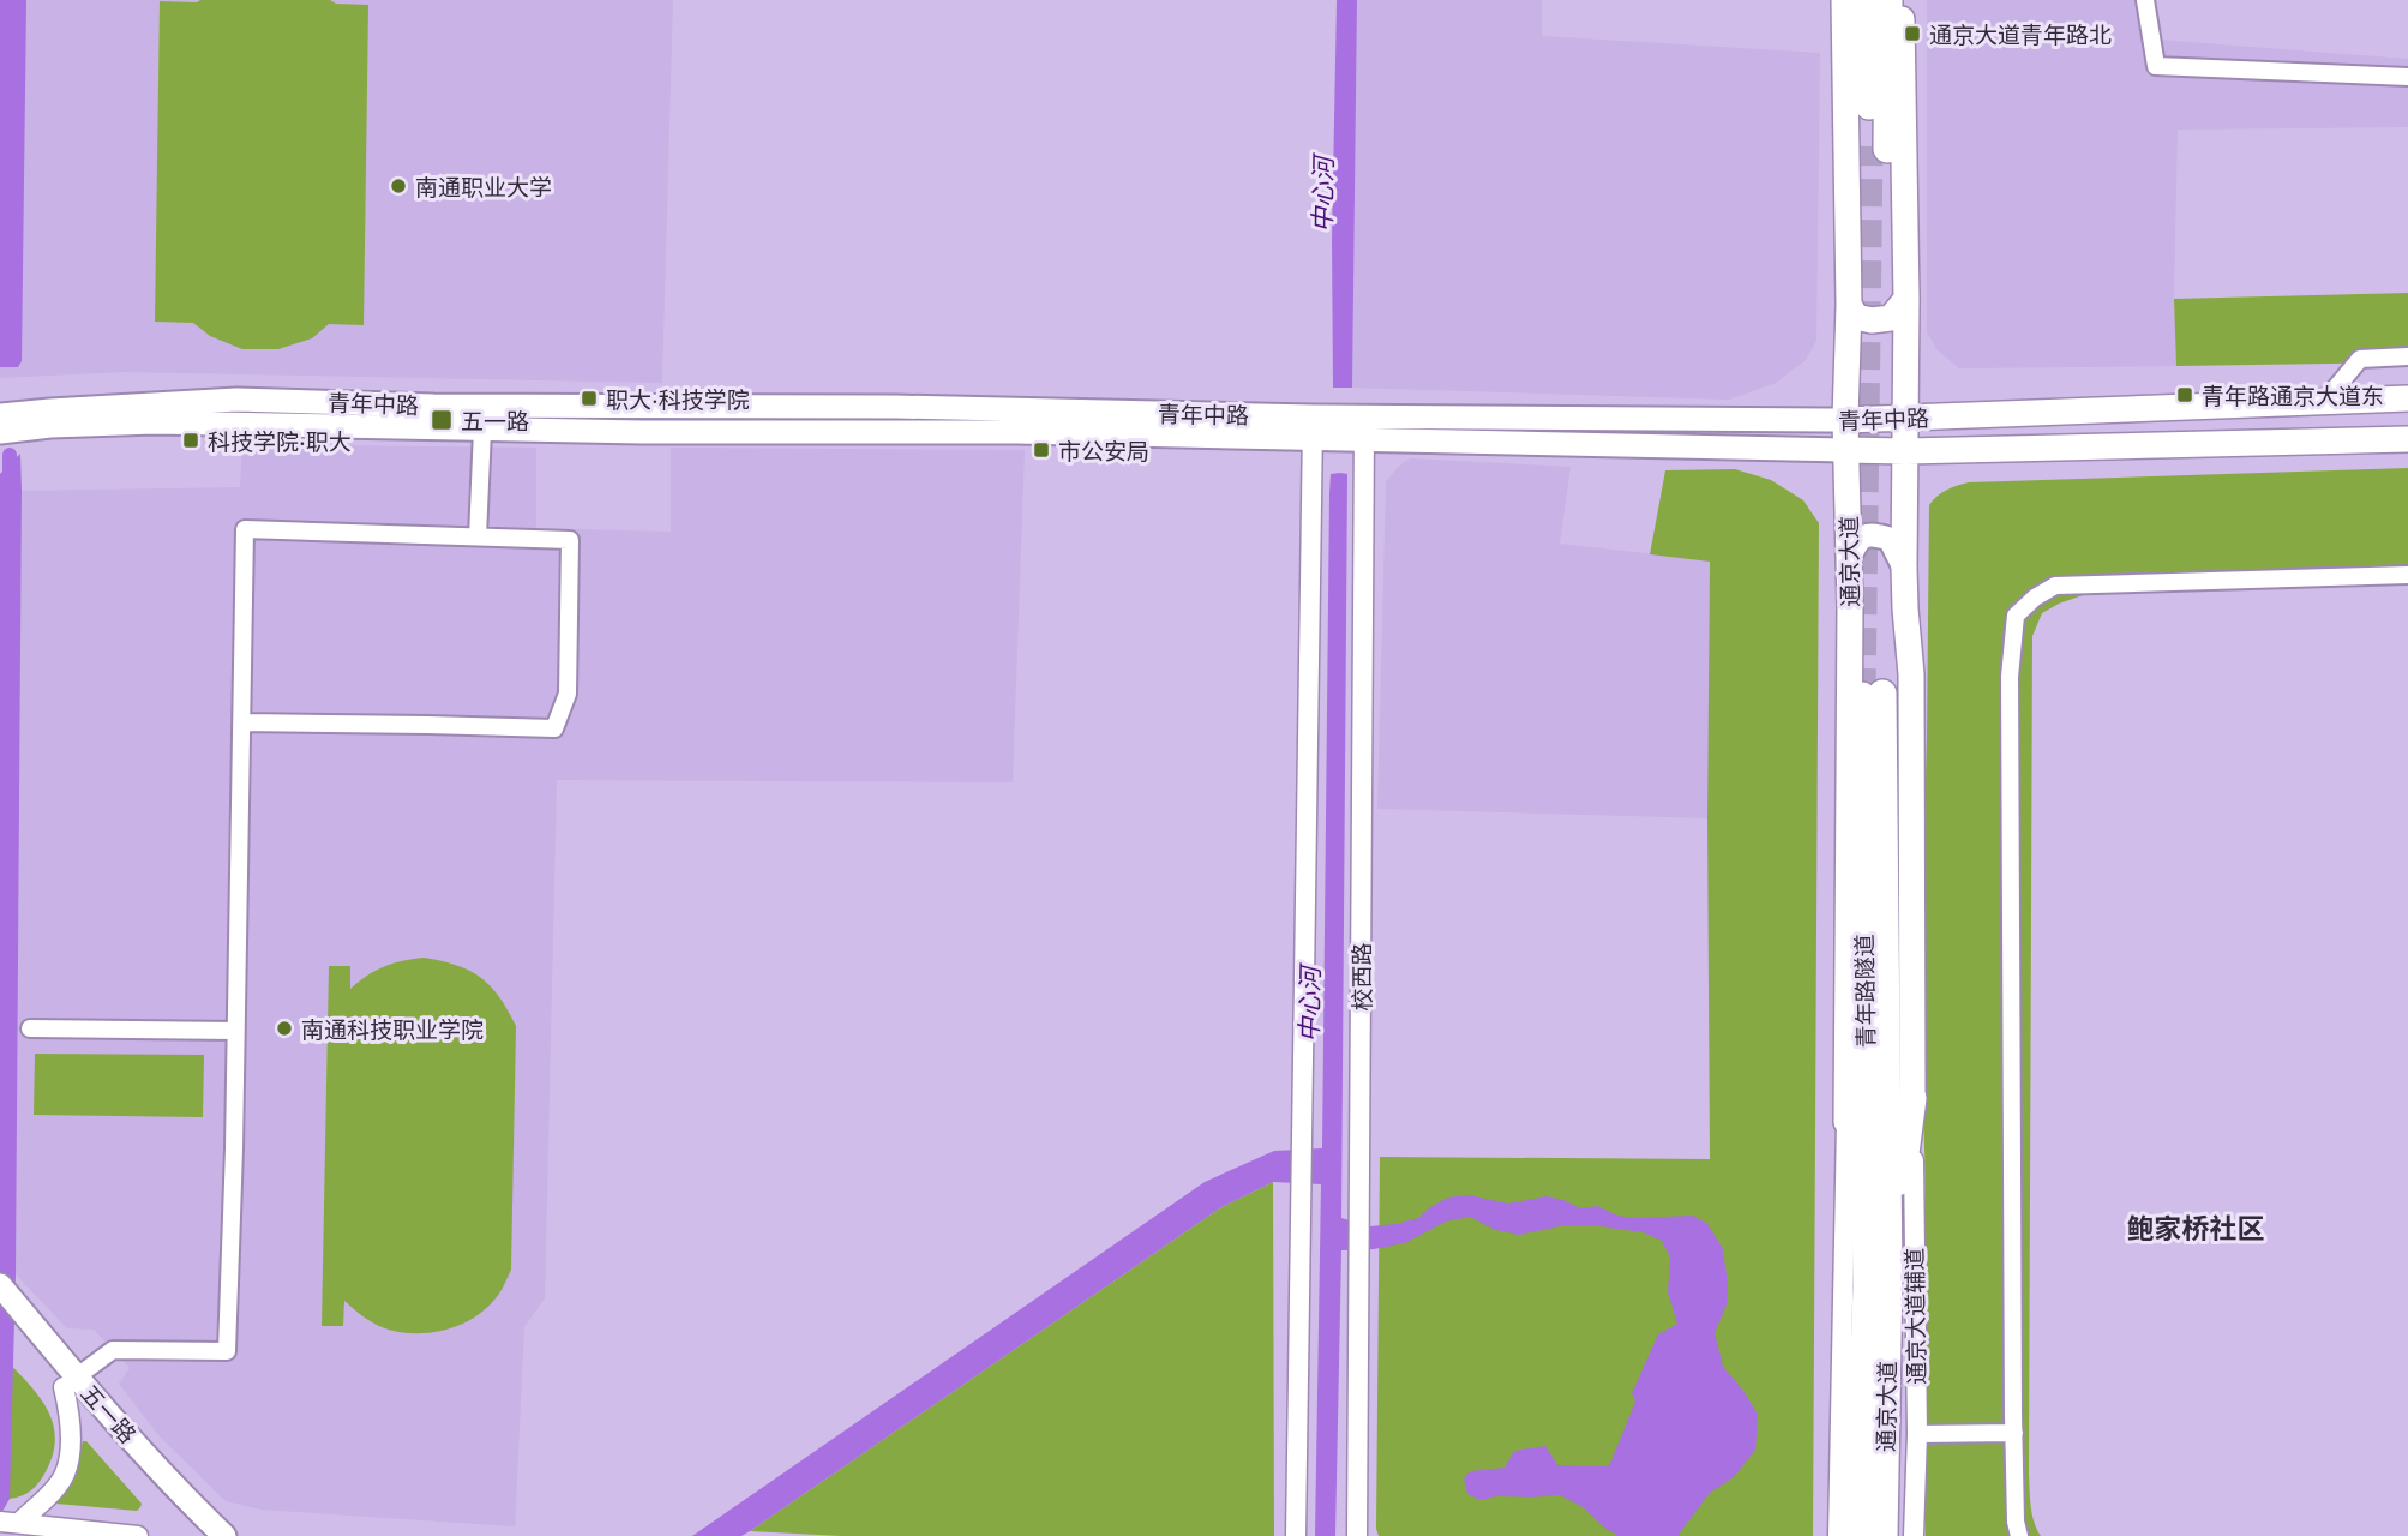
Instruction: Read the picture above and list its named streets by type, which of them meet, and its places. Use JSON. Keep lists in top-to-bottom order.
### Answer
{
  "streets": {
    "highway": ["通京大道", "青年路隧道"],
    "main road": ["青年中路", "五一路"],
    "street": ["校西路", "通京大道辅道"]
  },
  "crossings": [
    ["青年中路", "通京大道"],
    ["青年中路", "校西路"],
    ["通京大道", "青年路隧道"]
  ],
  "districts": ["鲍家桥社区"],
  "water": ["中心河"],
  "places": {
    "transit": [
      "通京大道青年路北",
      "青年路通京大道东",
      "职大·科技学院",
      "五一路",
      "科技学院·职大",
      "市公安局"
    ],
    "other": ["南通职业大学", "南通科技职业学院"]
  }
}
